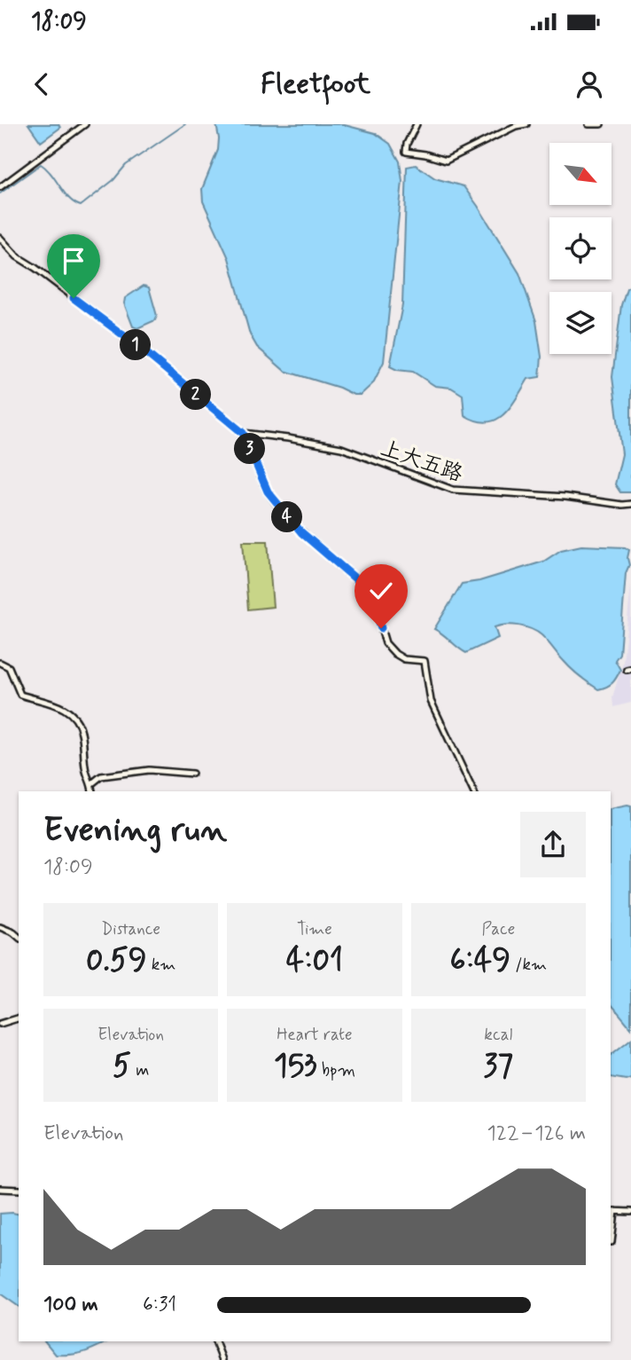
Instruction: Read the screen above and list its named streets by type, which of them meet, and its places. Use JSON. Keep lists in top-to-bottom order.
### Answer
{
  "streets": {
    "street": ["上大五路"]
  },
  "north": "bottom right",
  "page": {
    "status": "18:09",
    "header": "Fleetfoot",
    "pins": [
      "1",
      "2",
      "3",
      "4"
    ],
    "heading": ["Evening run", "18:09"],
    "stats": [
      ["Distance", "0.59 km"],
      ["Time", "4:01"],
      ["Pace", "6:49 /km"],
      ["Elevation", "5 m"],
      ["Heart rate", "153 bpm"],
      ["kcal", "37"]
    ],
    "chart": ["Elevation", "122–126 m"],
    "list": [
      {
        "name": "100 m",
        "note": "6:31"
      }
    ]
  }
}
